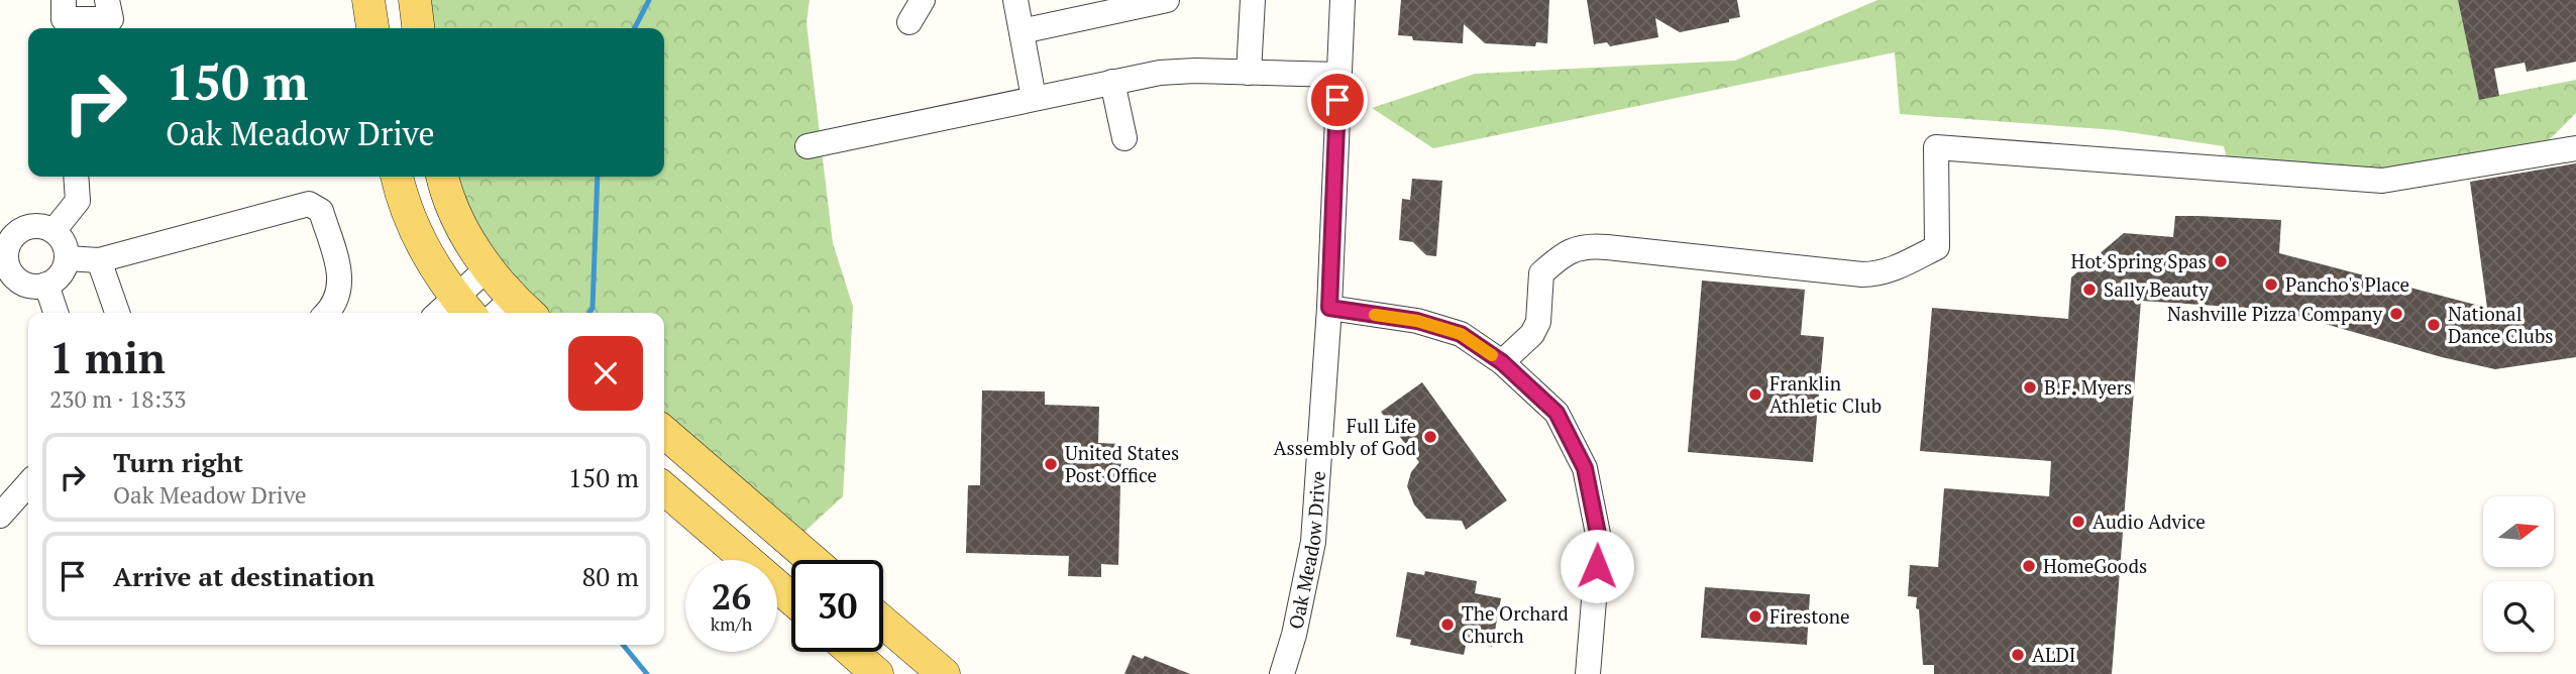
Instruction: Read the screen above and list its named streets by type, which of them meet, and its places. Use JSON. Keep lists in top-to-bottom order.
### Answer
{
  "streets": {
    "street": ["Oak Meadow Drive"]
  },
  "places": [
    "Hot Spring Spas",
    "Pancho's Place",
    "Sally Beauty",
    "Nashville Pizza Company",
    "National Dance Clubs",
    "B.F. Myers",
    "Franklin Athletic Club",
    "Full Life Assembly of God",
    "United States Post Office",
    "Audio Advice",
    "HomeGoods",
    "Firestone",
    "The Orchard Church",
    "ALDI"
  ],
  "north": "right",
  "page": {
    "turn": ["150 m", "Oak Meadow Drive"],
    "heading": ["1 min", "230 m · 18:33"],
    "list": [
      {
        "name": "Turn right",
        "note": "Oak Meadow Drive",
        "value": "150 m"
      },
      {
        "name": "Arrive at destination",
        "value": "80 m"
      }
    ],
    "speed": "26 km/h",
    "limit": "30"
  }
}
